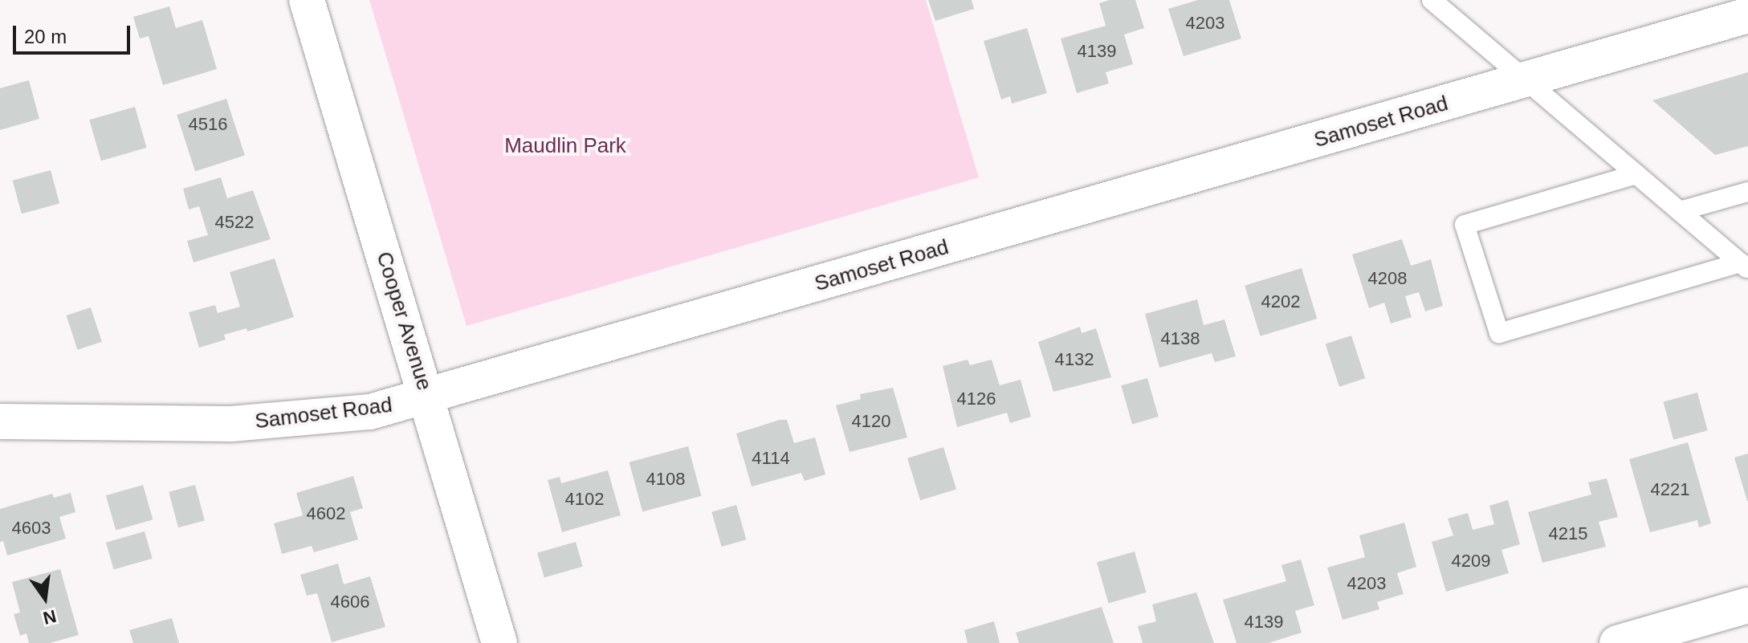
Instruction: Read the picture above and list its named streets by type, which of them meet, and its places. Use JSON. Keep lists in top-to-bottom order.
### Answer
{
  "streets": {
    "street": ["Samoset Road", "Cooper Avenue"]
  },
  "crossings": [
    ["Samoset Road", "Cooper Avenue"]
  ],
  "parks": ["Maudlin Park"],
  "house_numbers": [
    "4203",
    "4139",
    "4516",
    "4522",
    "4208",
    "4202",
    "4138",
    "4132",
    "4126",
    "4120",
    "4114",
    "4108",
    "4221",
    "4102",
    "4602",
    "4603",
    "4215",
    "4209",
    "4203",
    "4606",
    "4139"
  ],
  "scale_bar": "20 m",
  "north": "bottom"
}
